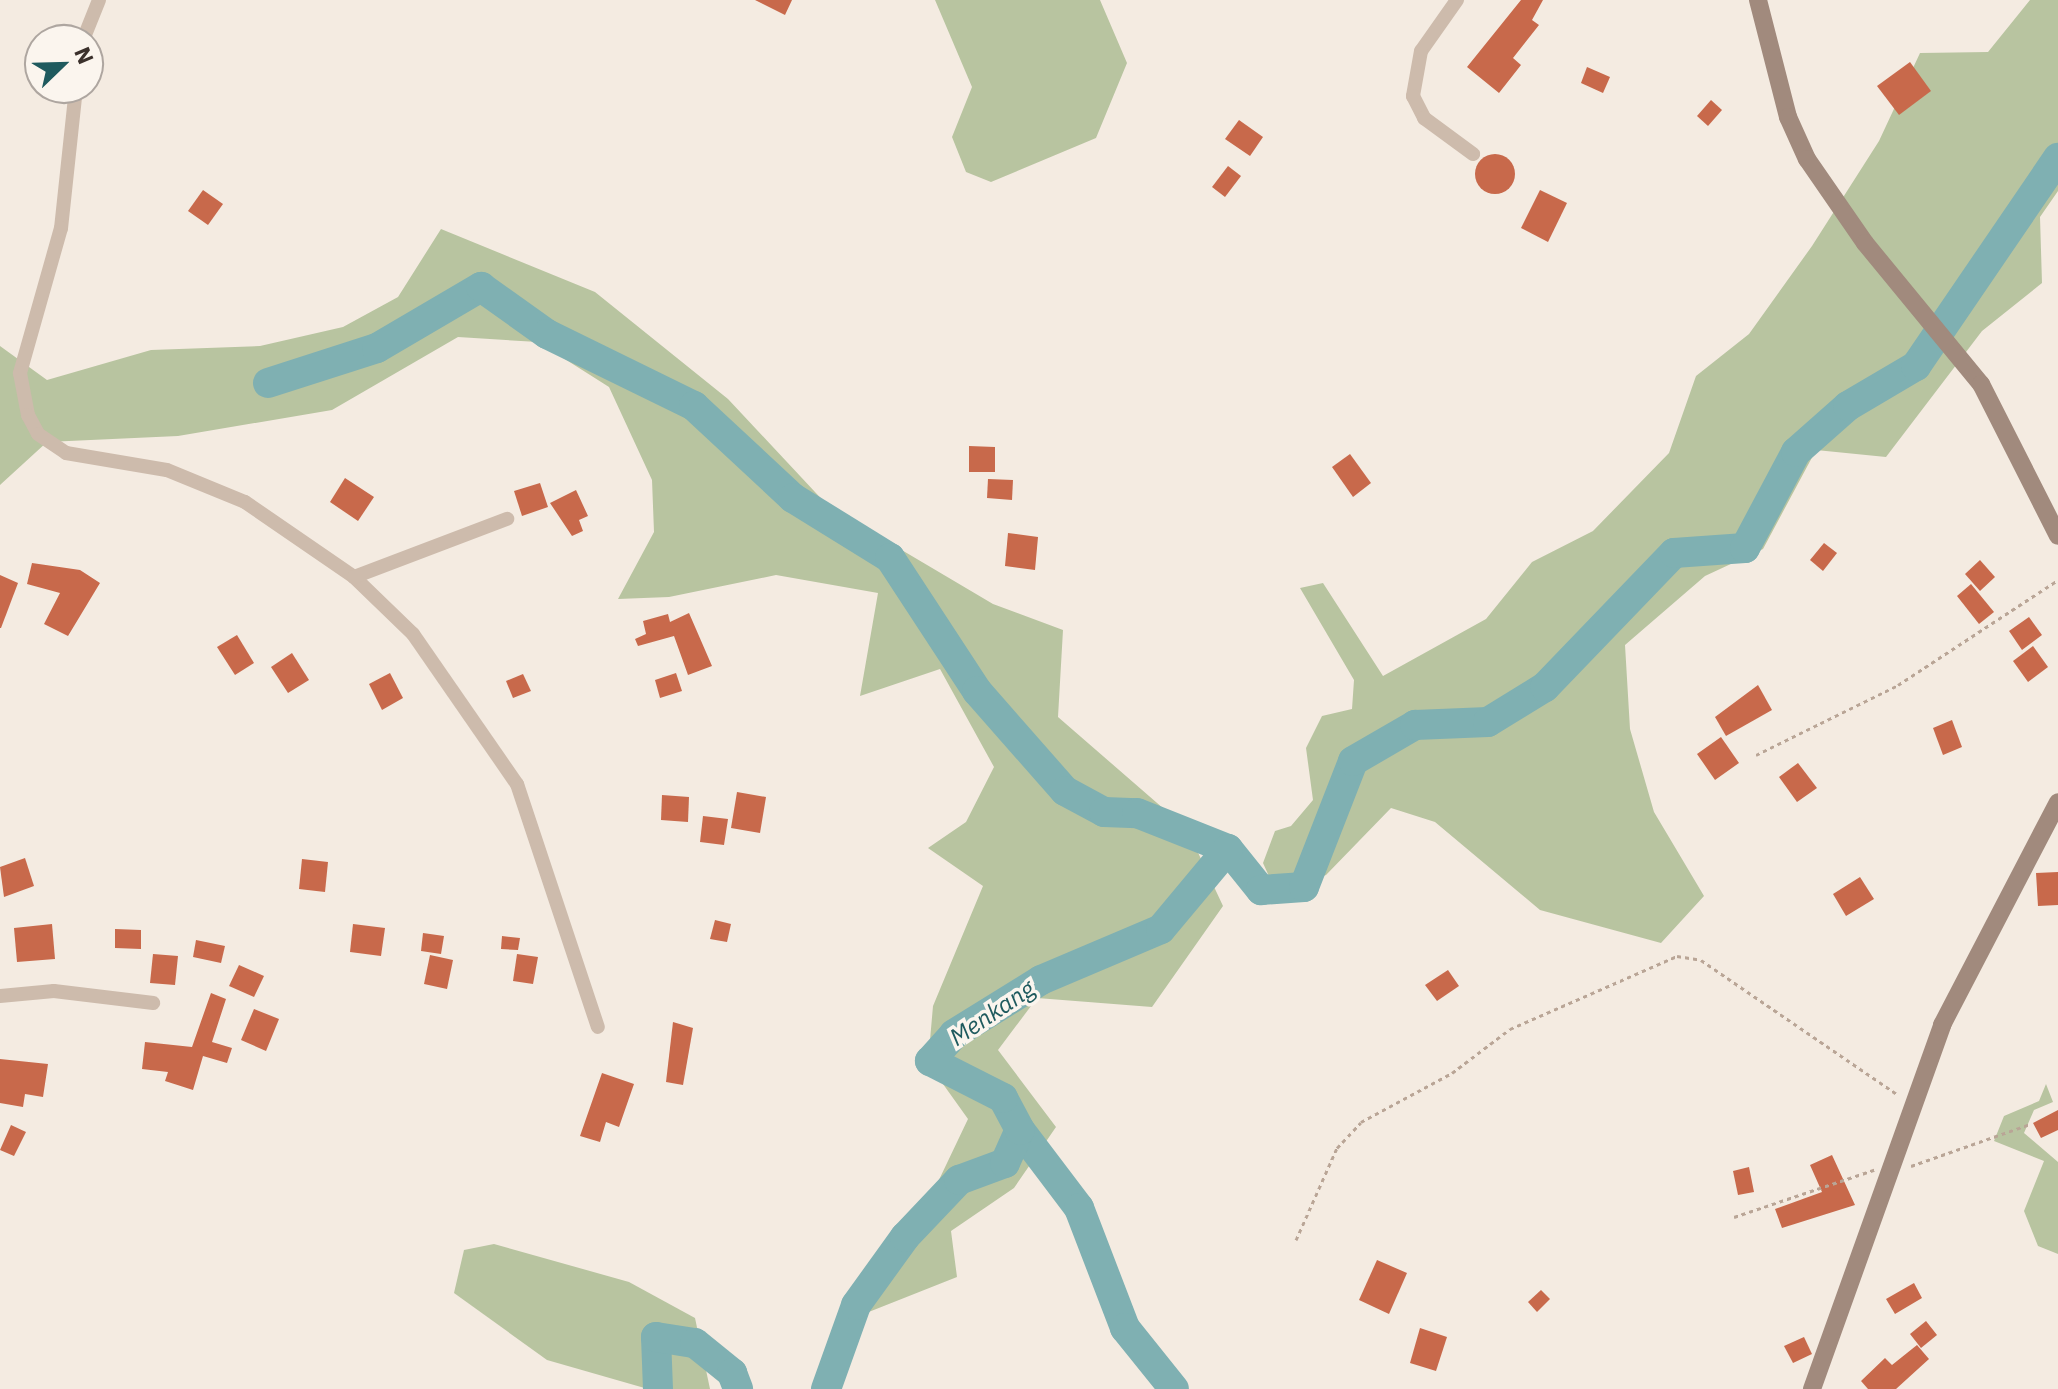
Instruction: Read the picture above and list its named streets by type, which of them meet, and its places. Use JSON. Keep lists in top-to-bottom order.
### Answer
{
  "water": ["Menkang"],
  "north": "top right"
}
